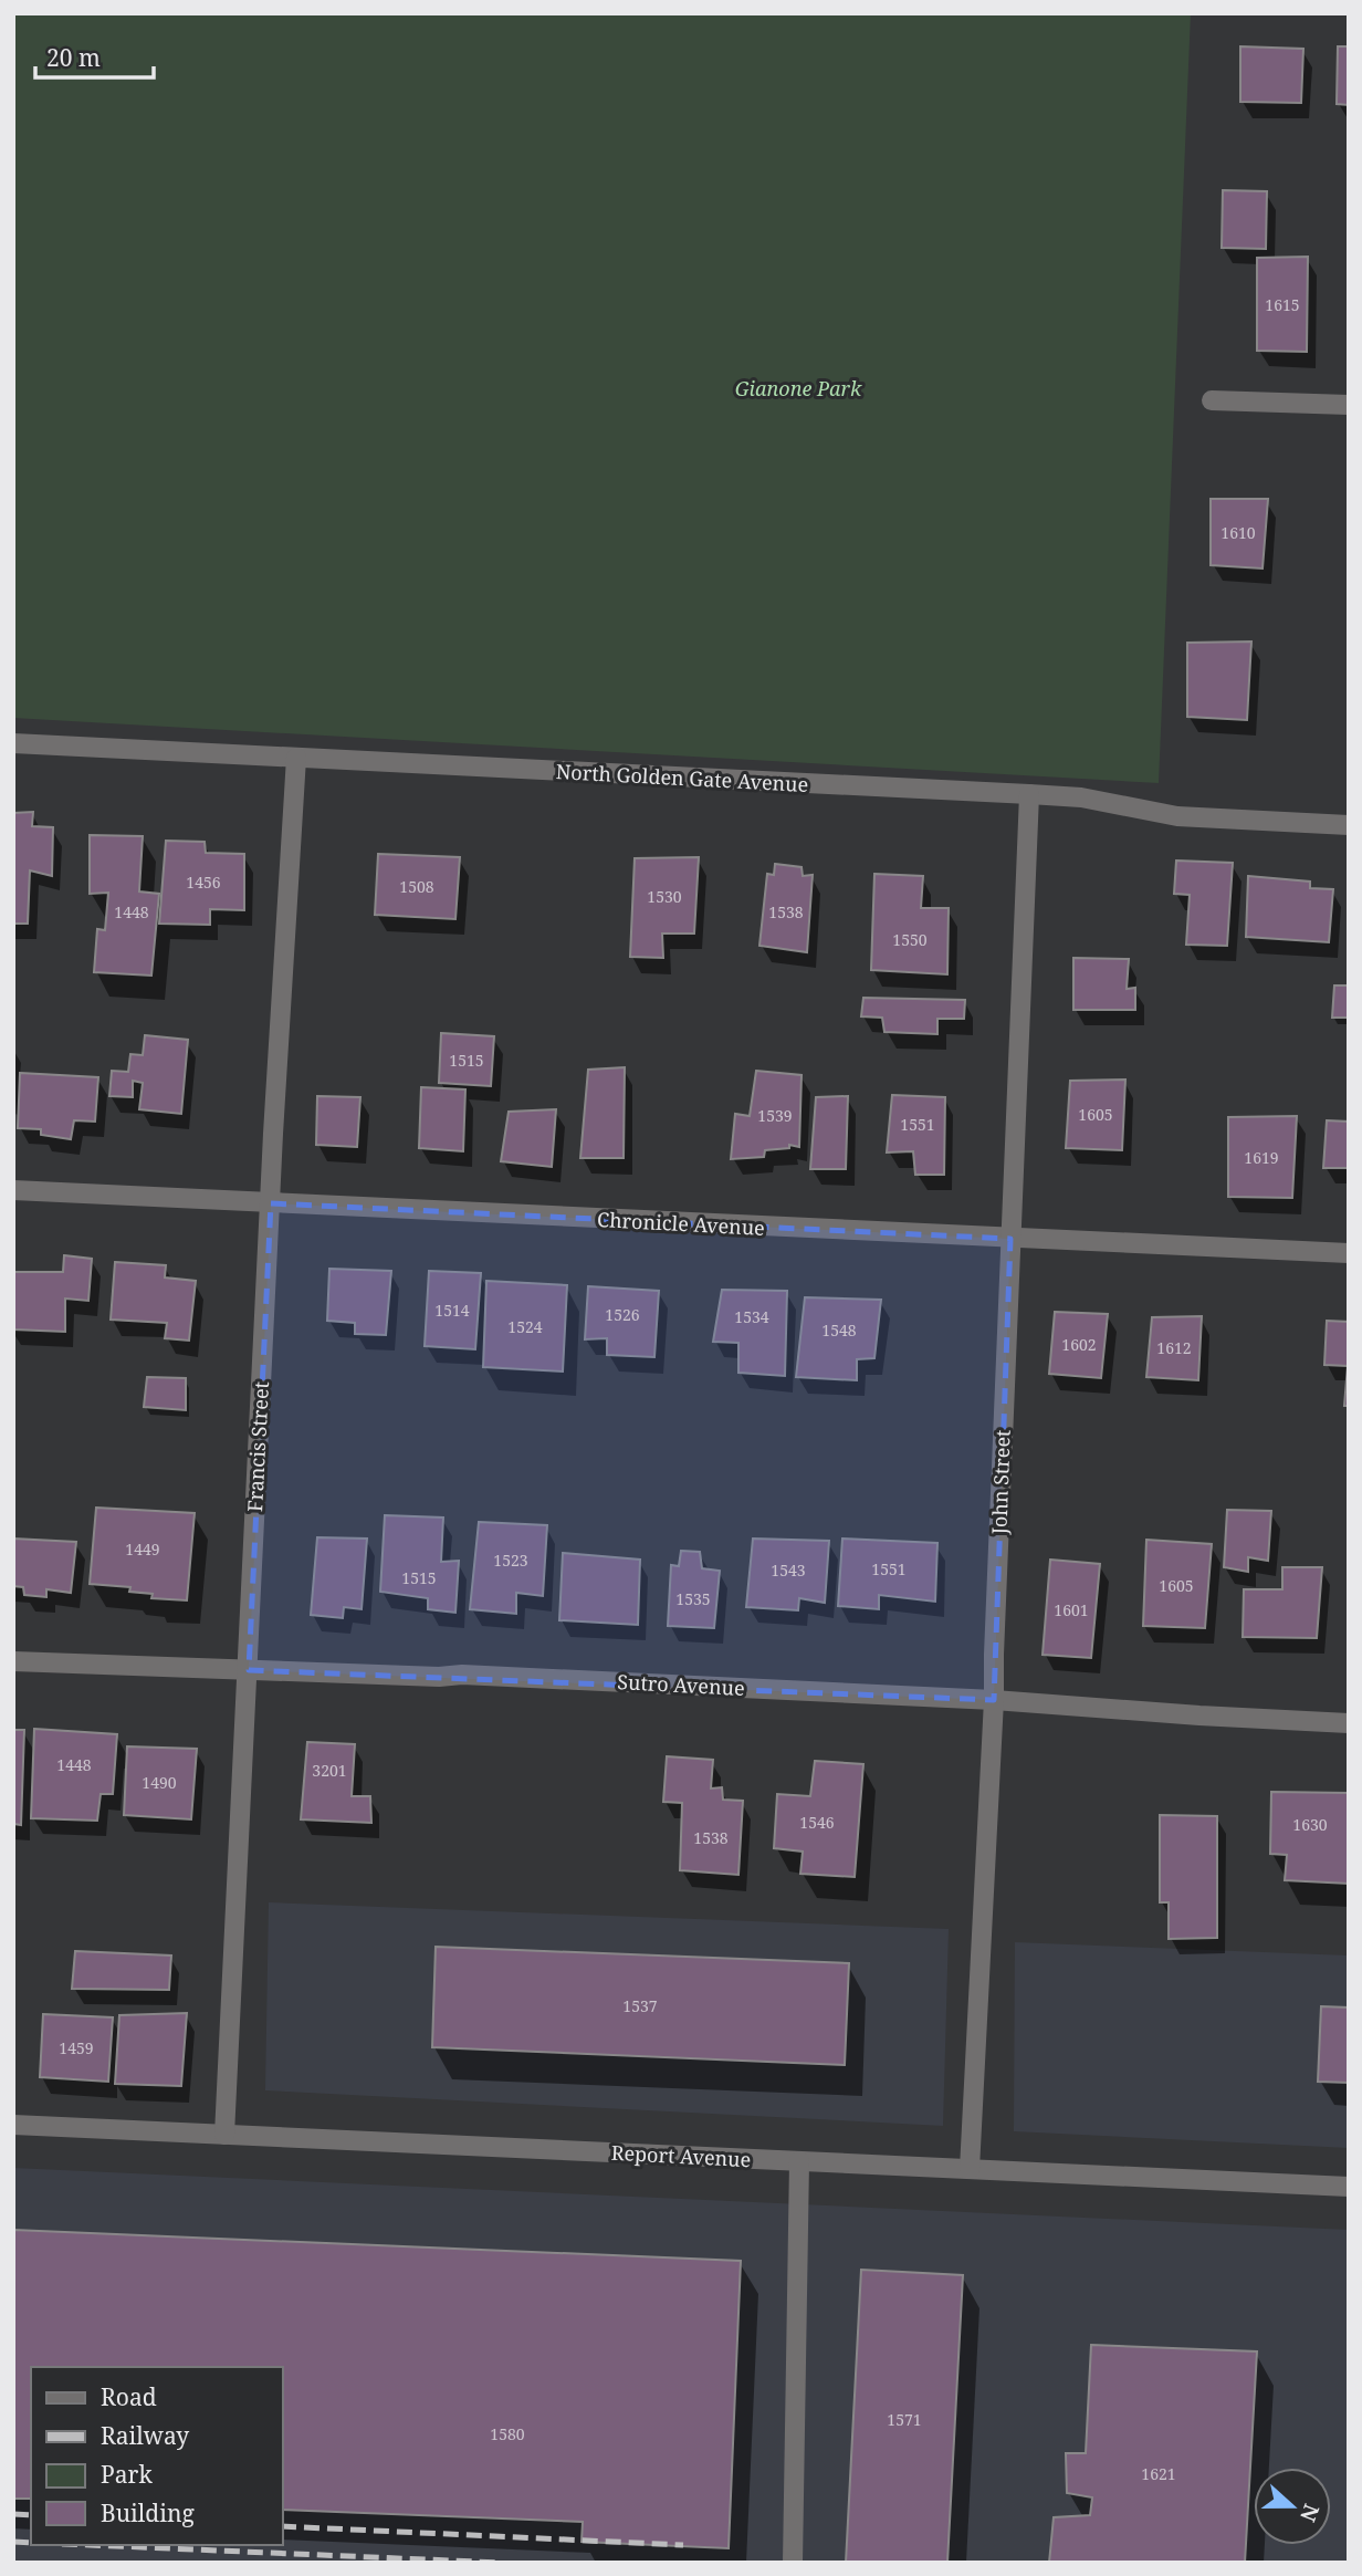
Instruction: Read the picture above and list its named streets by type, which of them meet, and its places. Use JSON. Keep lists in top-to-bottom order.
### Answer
{
  "streets": {
    "street": [
      "North Golden Gate Avenue",
      "Chronicle Avenue",
      "Francis Street",
      "John Street",
      "Sutro Avenue",
      "Report Avenue"
    ]
  },
  "crossings": [
    ["North Golden Gate Avenue", "Francis Street"],
    ["North Golden Gate Avenue", "John Street"],
    ["Chronicle Avenue", "Francis Street"],
    ["Chronicle Avenue", "John Street"],
    ["Francis Street", "Sutro Avenue"],
    ["Francis Street", "Report Avenue"],
    ["John Street", "Sutro Avenue"],
    ["John Street", "Report Avenue"]
  ],
  "parks": ["Gianone Park"],
  "house_numbers": [
    "1615",
    "1610",
    "1456",
    "1508",
    "1530",
    "1448",
    "1538",
    "1550",
    "1515",
    "1605",
    "1539",
    "1551",
    "1619",
    "1514",
    "1526",
    "1534",
    "1524",
    "1548",
    "1602",
    "1612",
    "1449",
    "1523",
    "1551",
    "1543",
    "1515",
    "1605",
    "1535",
    "1601",
    "1448",
    "3201",
    "1490",
    "1546",
    "1630",
    "1538",
    "1537",
    "1459",
    "1571",
    "1580",
    "1621"
  ],
  "legend": [
    "Road",
    "Railway",
    "Park",
    "Building"
  ],
  "scale_bar": "20 m",
  "north": "right"
}
